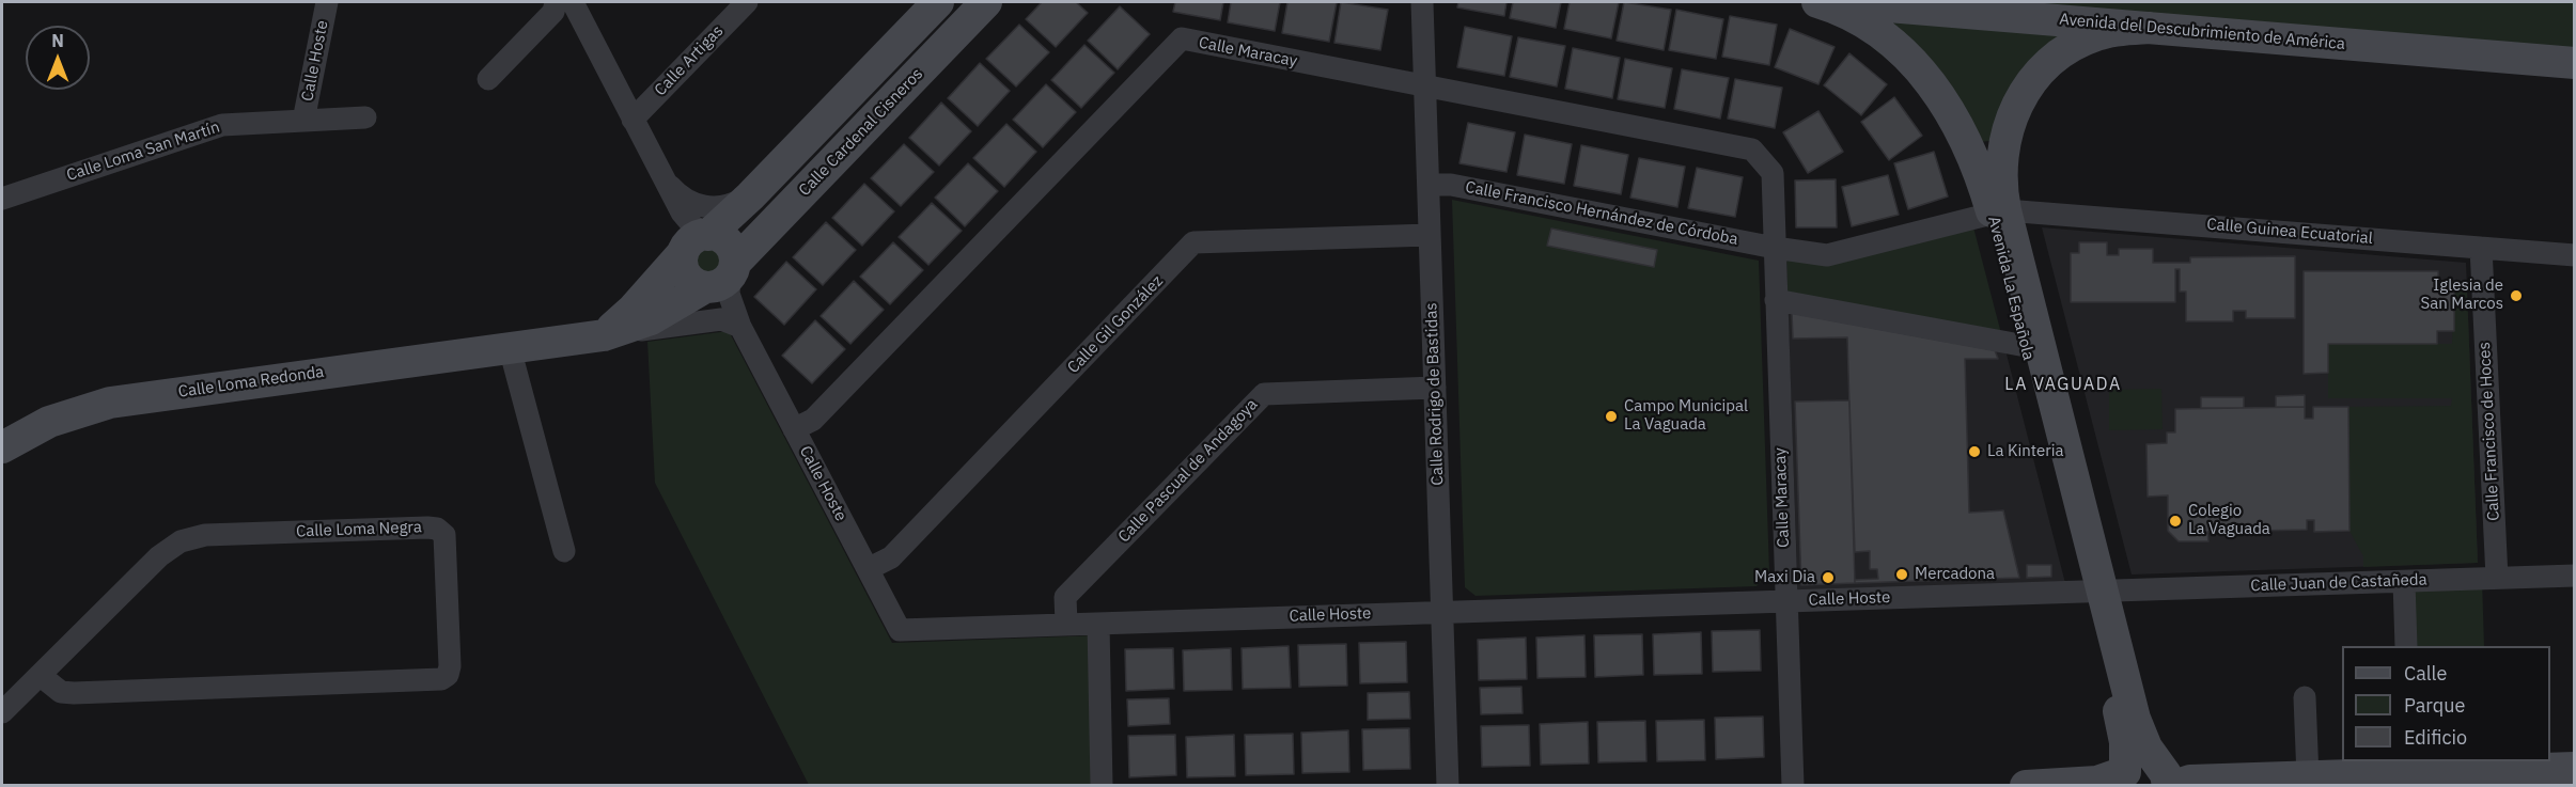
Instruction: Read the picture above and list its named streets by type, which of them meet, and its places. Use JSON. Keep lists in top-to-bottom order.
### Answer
{
  "streets": {
    "street": [
      "Avenida del Descubrimiento de América",
      "Calle Maracay",
      "Calle Hoste",
      "Calle Artigas",
      "Calle Cardenal Cisneros",
      "Calle Loma San Martín",
      "Calle Francisco Hernández de Córdoba",
      "Calle Guinea Ecuatorial",
      "Avenida La Española",
      "Calle Gil González",
      "Calle Loma Redonda",
      "Calle Rodrigo de Bastidas",
      "Calle Francisco de Hoces",
      "Calle Pascual de Andagoya",
      "Calle Loma Negra",
      "Calle Juan de Castañeda"
    ]
  },
  "crossings": [
    ["Calle Maracay", "Calle Hoste"],
    ["Calle Maracay", "Calle Francisco Hernández de Córdoba"],
    ["Calle Maracay", "Calle Rodrigo de Bastidas"],
    ["Calle Hoste", "Calle Cardenal Cisneros"],
    ["Calle Hoste", "Calle Loma San Martín"],
    ["Calle Hoste", "Avenida La Española"],
    ["Calle Hoste", "Calle Gil González"],
    ["Calle Hoste", "Calle Rodrigo de Bastidas"],
    ["Calle Hoste", "Calle Pascual de Andagoya"],
    ["Calle Hoste", "Calle Juan de Castañeda"],
    ["Calle Cardenal Cisneros", "Calle Loma Redonda"],
    ["Calle Francisco Hernández de Córdoba", "Calle Rodrigo de Bastidas"],
    ["Calle Guinea Ecuatorial", "Avenida La Española"],
    ["Calle Guinea Ecuatorial", "Calle Francisco de Hoces"],
    ["Avenida La Española", "Calle Juan de Castañeda"],
    ["Calle Gil González", "Calle Rodrigo de Bastidas"],
    ["Calle Rodrigo de Bastidas", "Calle Pascual de Andagoya"],
    ["Calle Francisco de Hoces", "Calle Juan de Castañeda"]
  ],
  "districts": ["LA VAGUADA"],
  "places": [
    "Iglesia de San Marcos",
    "Campo Municipal La Vaguada",
    "La Kinteria",
    "Colegio La Vaguada",
    "Mercadona",
    "Maxi Dia"
  ],
  "legend": ["Calle", "Parque", "Edificio"],
  "north": "top"
}
